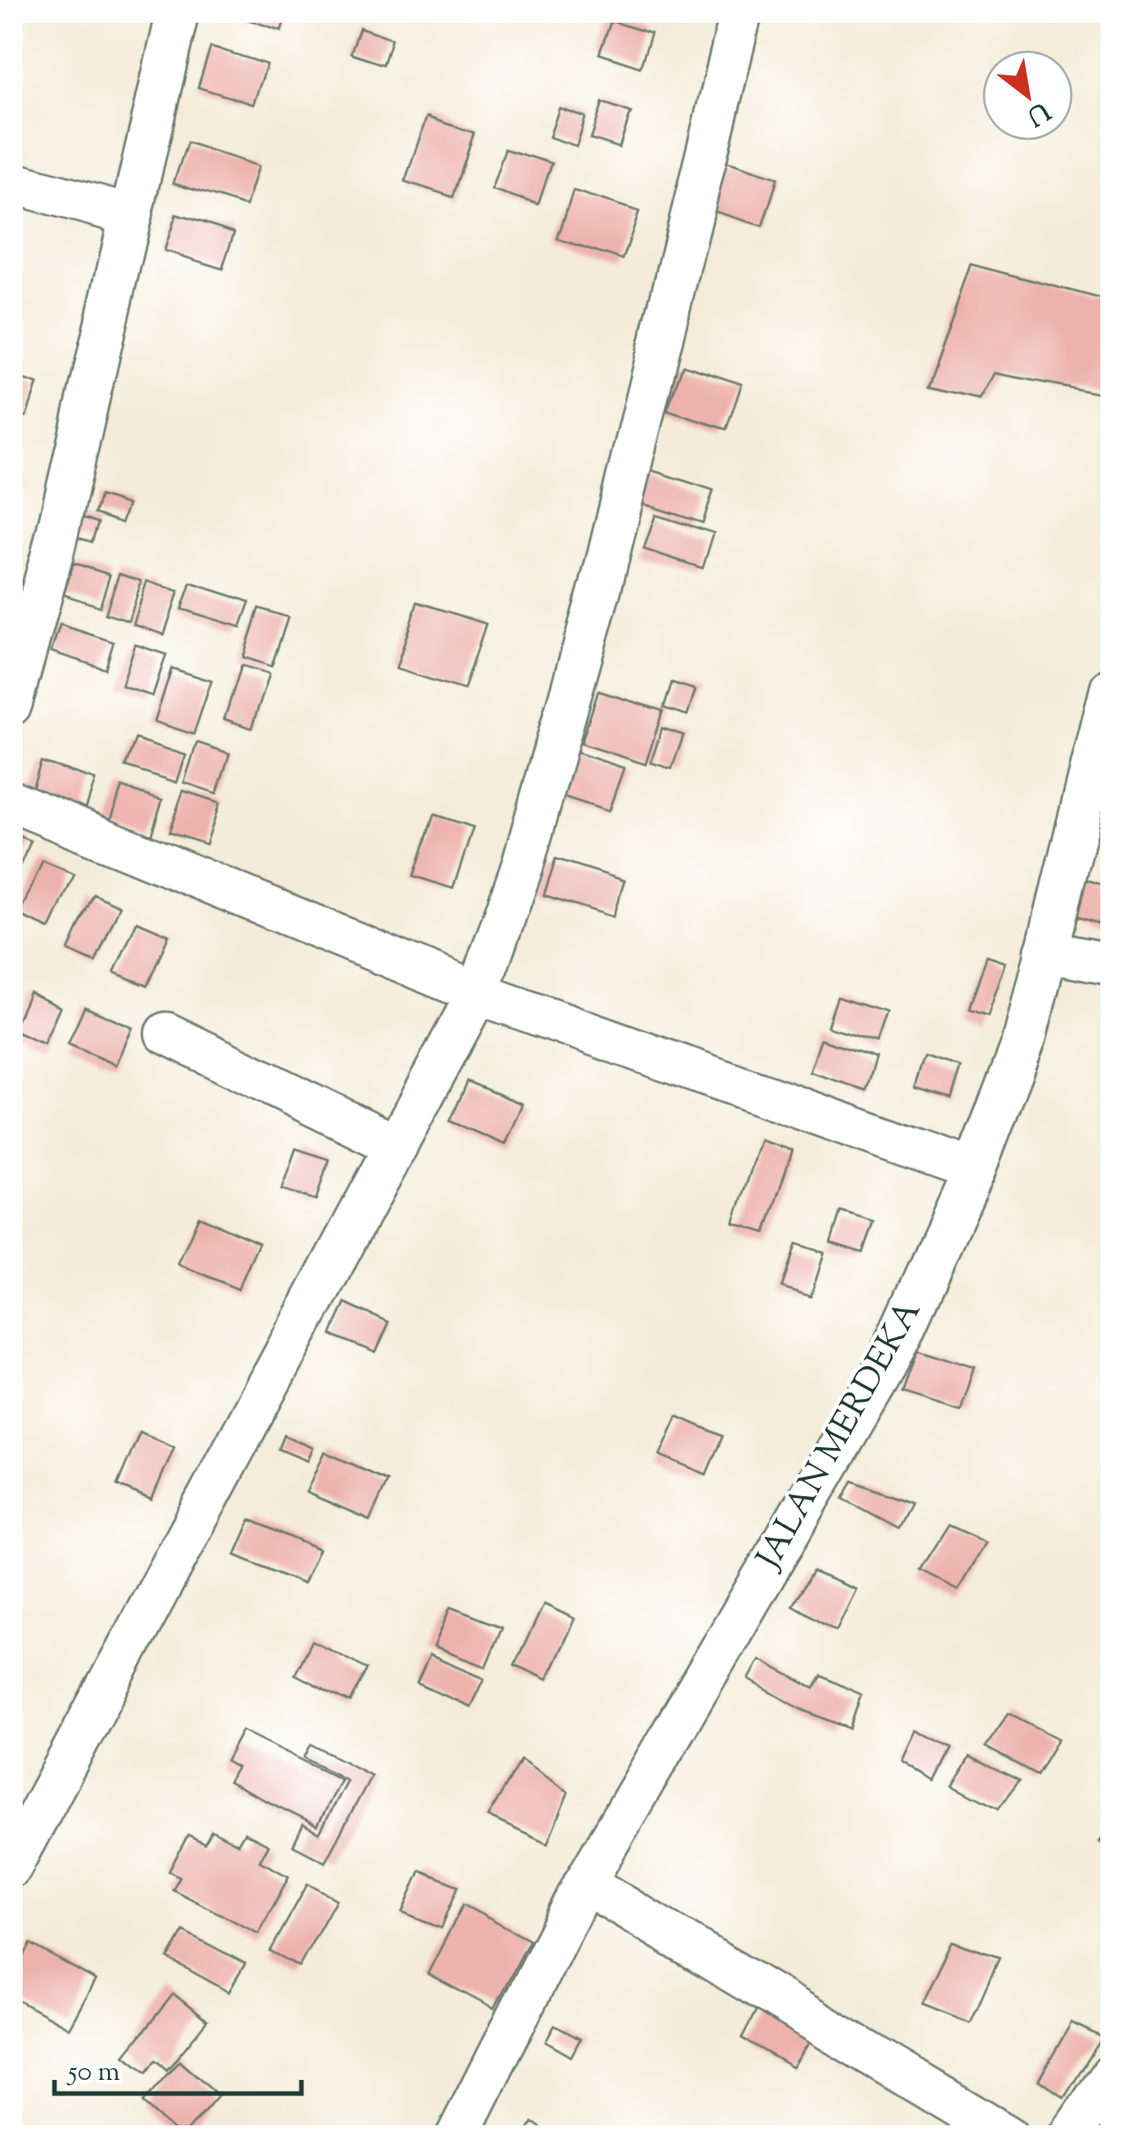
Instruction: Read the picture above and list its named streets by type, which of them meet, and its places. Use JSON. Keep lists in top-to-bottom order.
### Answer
{
  "streets": {
    "street": ["JALAN MERDEKA"]
  },
  "scale_bar": "50 m",
  "north": "bottom right"
}
